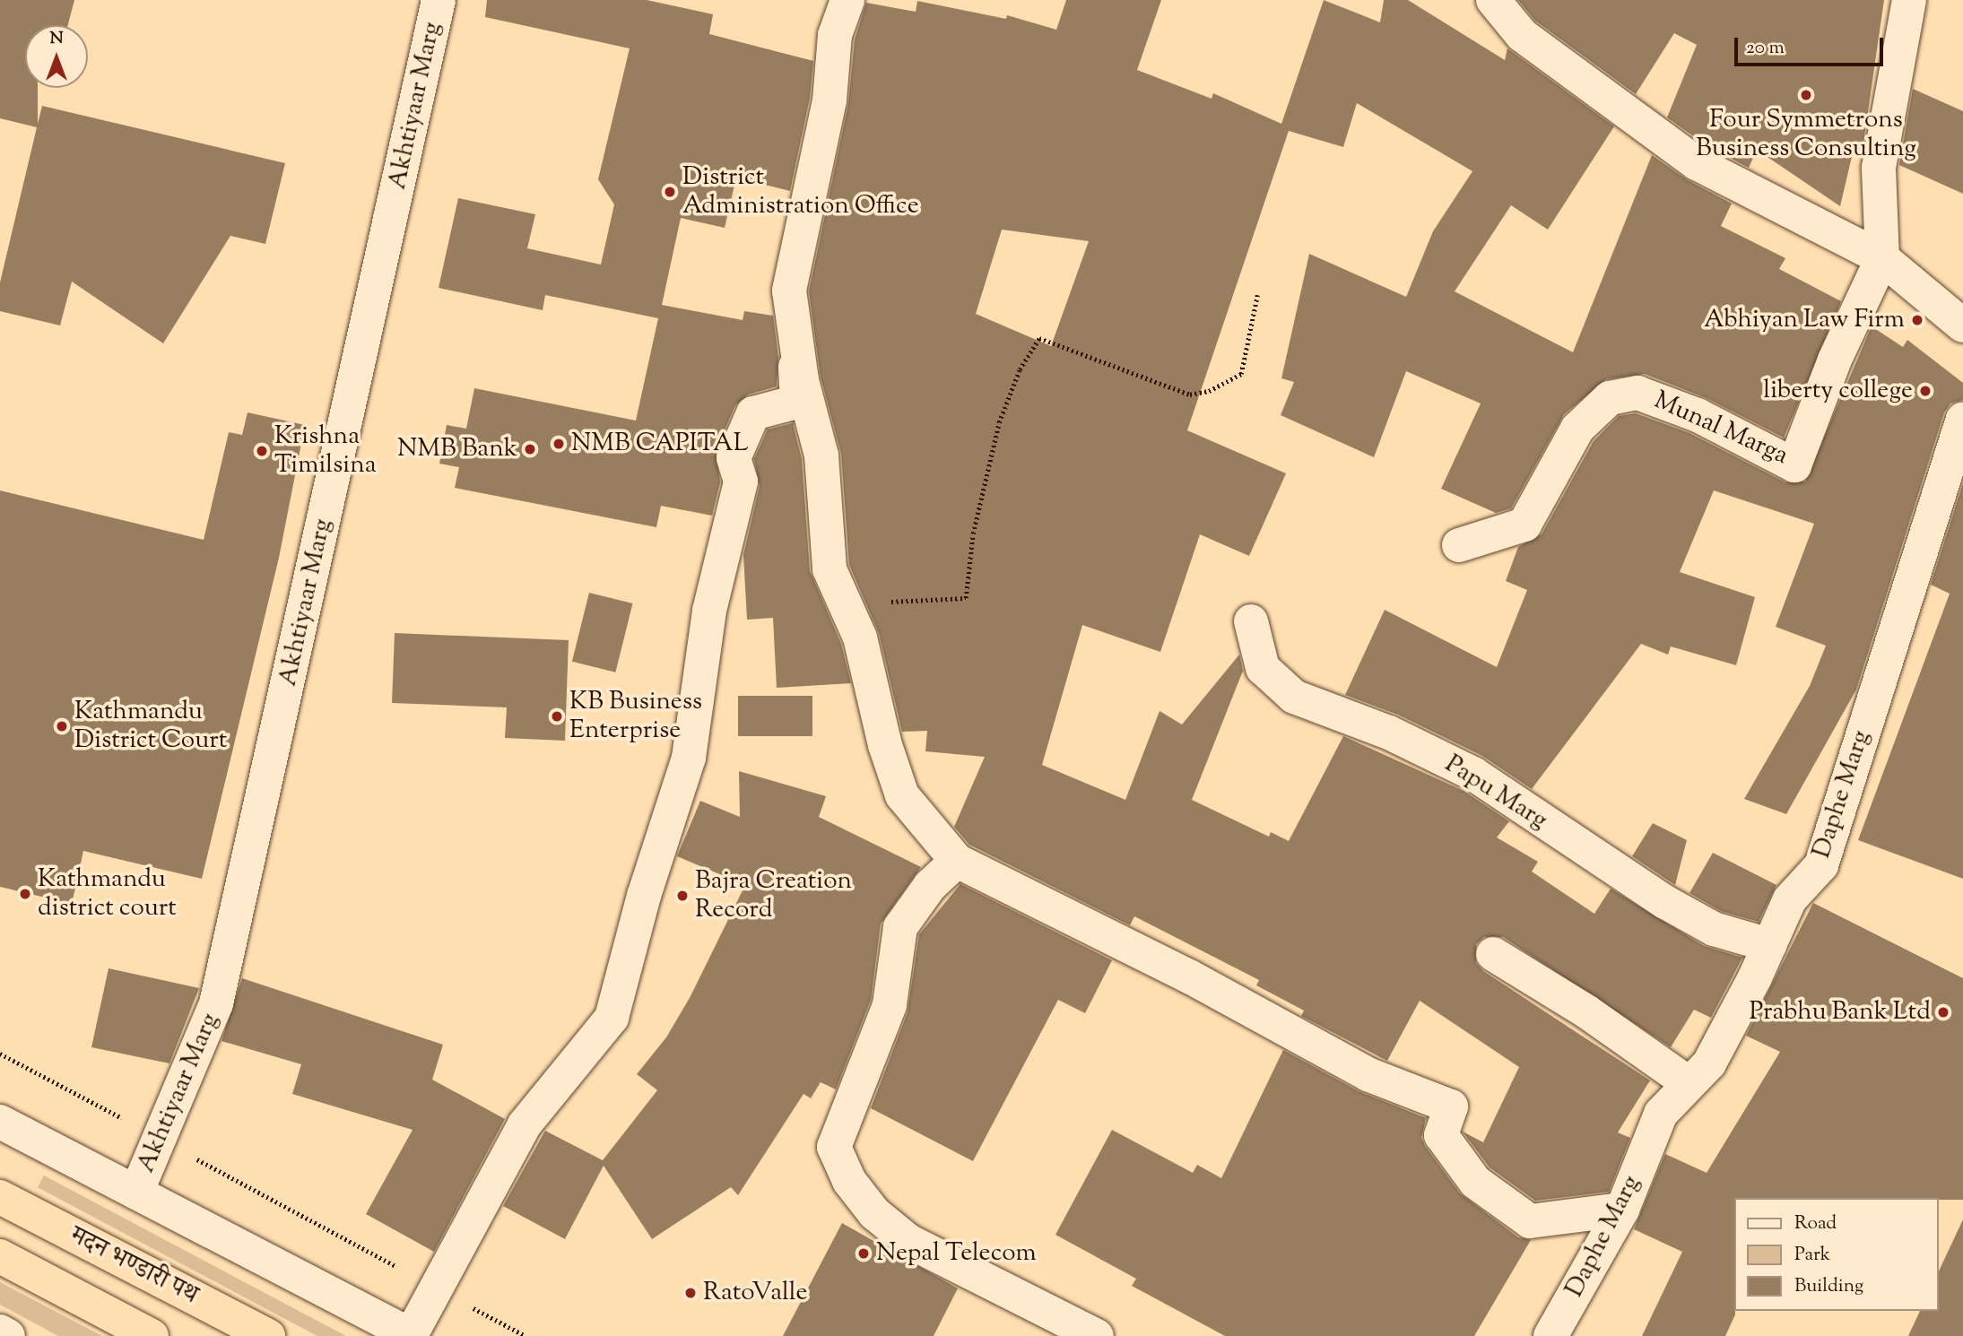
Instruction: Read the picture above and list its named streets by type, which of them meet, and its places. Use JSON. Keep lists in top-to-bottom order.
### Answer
{
  "streets": {
    "highway": ["मदन भण्डारी पथ"],
    "street": [
      "Akhtiyaar Marg",
      "Munal Marga",
      "Papu Marg",
      "Daphe Marg"
    ]
  },
  "crossings": [
    ["Papu Marg", "Daphe Marg"]
  ],
  "places": [
    "Four Symmetrons Business Consulting",
    "District Administration Office",
    "Abhiyan Law Firm",
    "liberty college",
    "NMB CAPITAL",
    "NMB Bank",
    "Krishna Timilsina",
    "KB Business Enterprise",
    "Kathmandu District Court",
    "Kathmandu district court",
    "Bajra Creation Record",
    "Prabhu Bank Ltd",
    "Nepal Telecom",
    "RatoValle"
  ],
  "legend": ["Road", "Park", "Building"],
  "scale_bar": "20 m",
  "north": "top"
}
